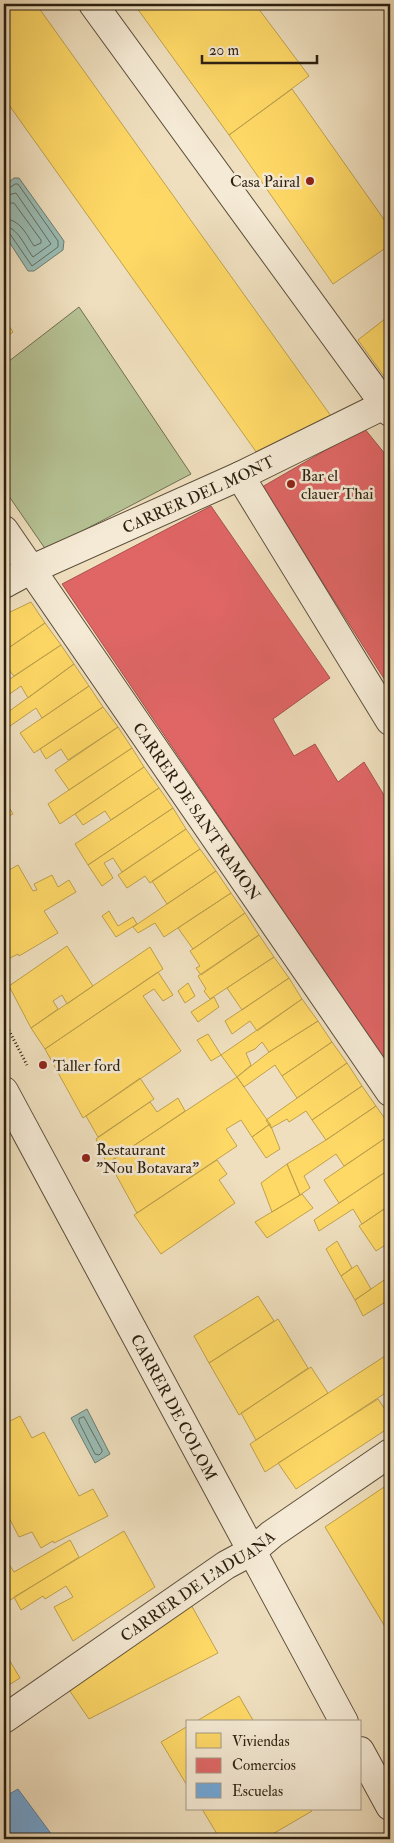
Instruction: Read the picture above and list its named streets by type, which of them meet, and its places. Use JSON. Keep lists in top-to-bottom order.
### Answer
{
  "streets": {
    "street": [
      "CARRER DEL MONT",
      "CARRER DE SANT RAMON",
      "CARRER DE COLOM",
      "CARRER DE L'ADUANA"
    ]
  },
  "crossings": [
    ["CARRER DEL MONT", "CARRER DE SANT RAMON"],
    ["CARRER DE COLOM", "CARRER DE L'ADUANA"]
  ],
  "places": [
    "Casa Pairal",
    "Bar el clauer Thai",
    "Taller ford",
    "Restaurant \"Nou Botavara\""
  ],
  "legend": ["Viviendas", "Comercios", "Escuelas"],
  "scale_bar": "20 m"
}
